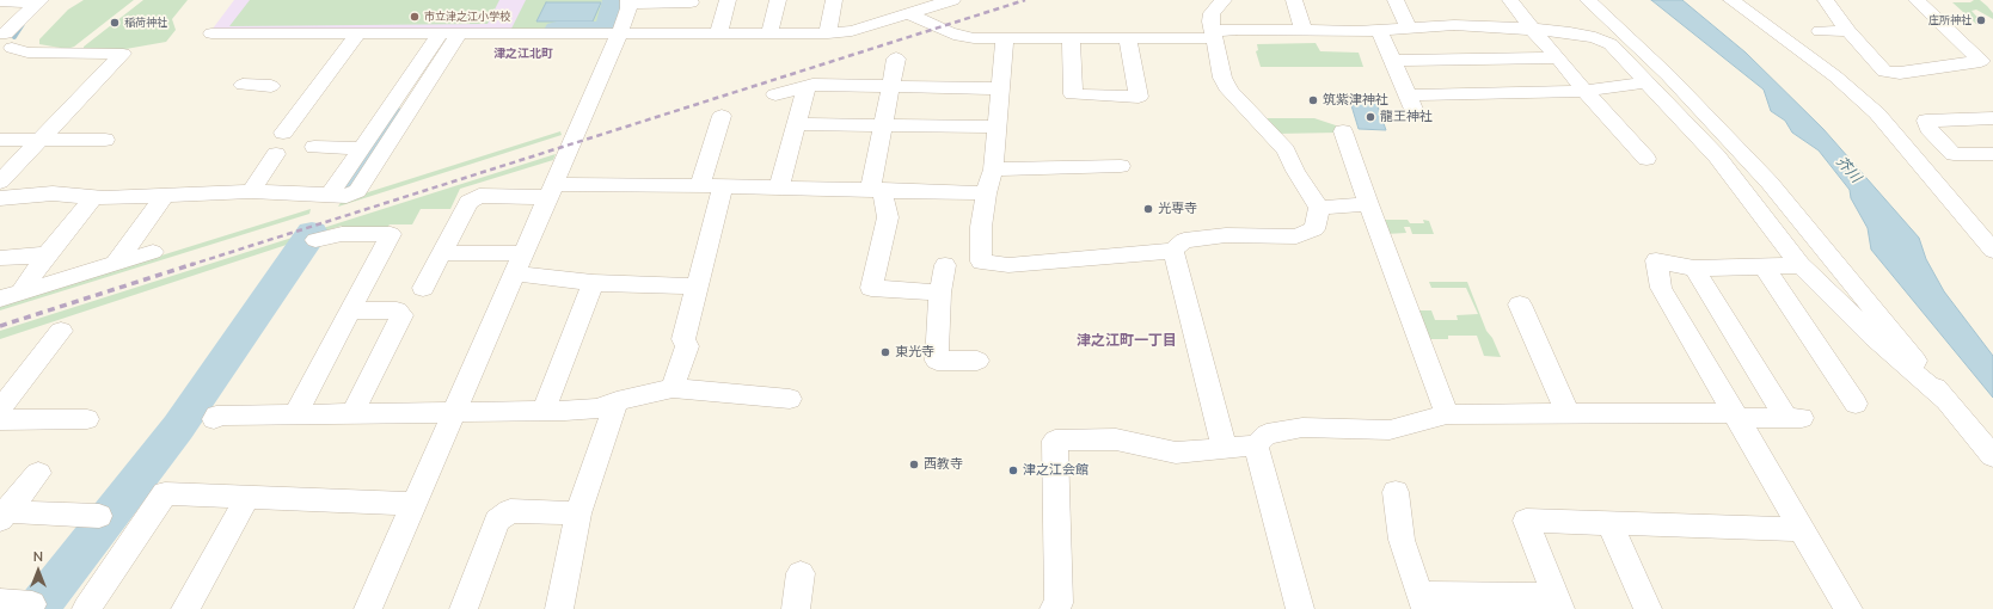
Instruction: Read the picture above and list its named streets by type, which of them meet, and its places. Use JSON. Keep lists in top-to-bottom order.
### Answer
{
  "districts": ["津之江北町", "津之江町一丁目"],
  "water": ["芥川"],
  "places": [
    "市立津之江小学校",
    "庄所神社",
    "稲荷神社",
    "筑紫津神社",
    "龍王神社",
    "光専寺",
    "東光寺",
    "西教寺",
    "津之江会館"
  ],
  "north": "top"
}
